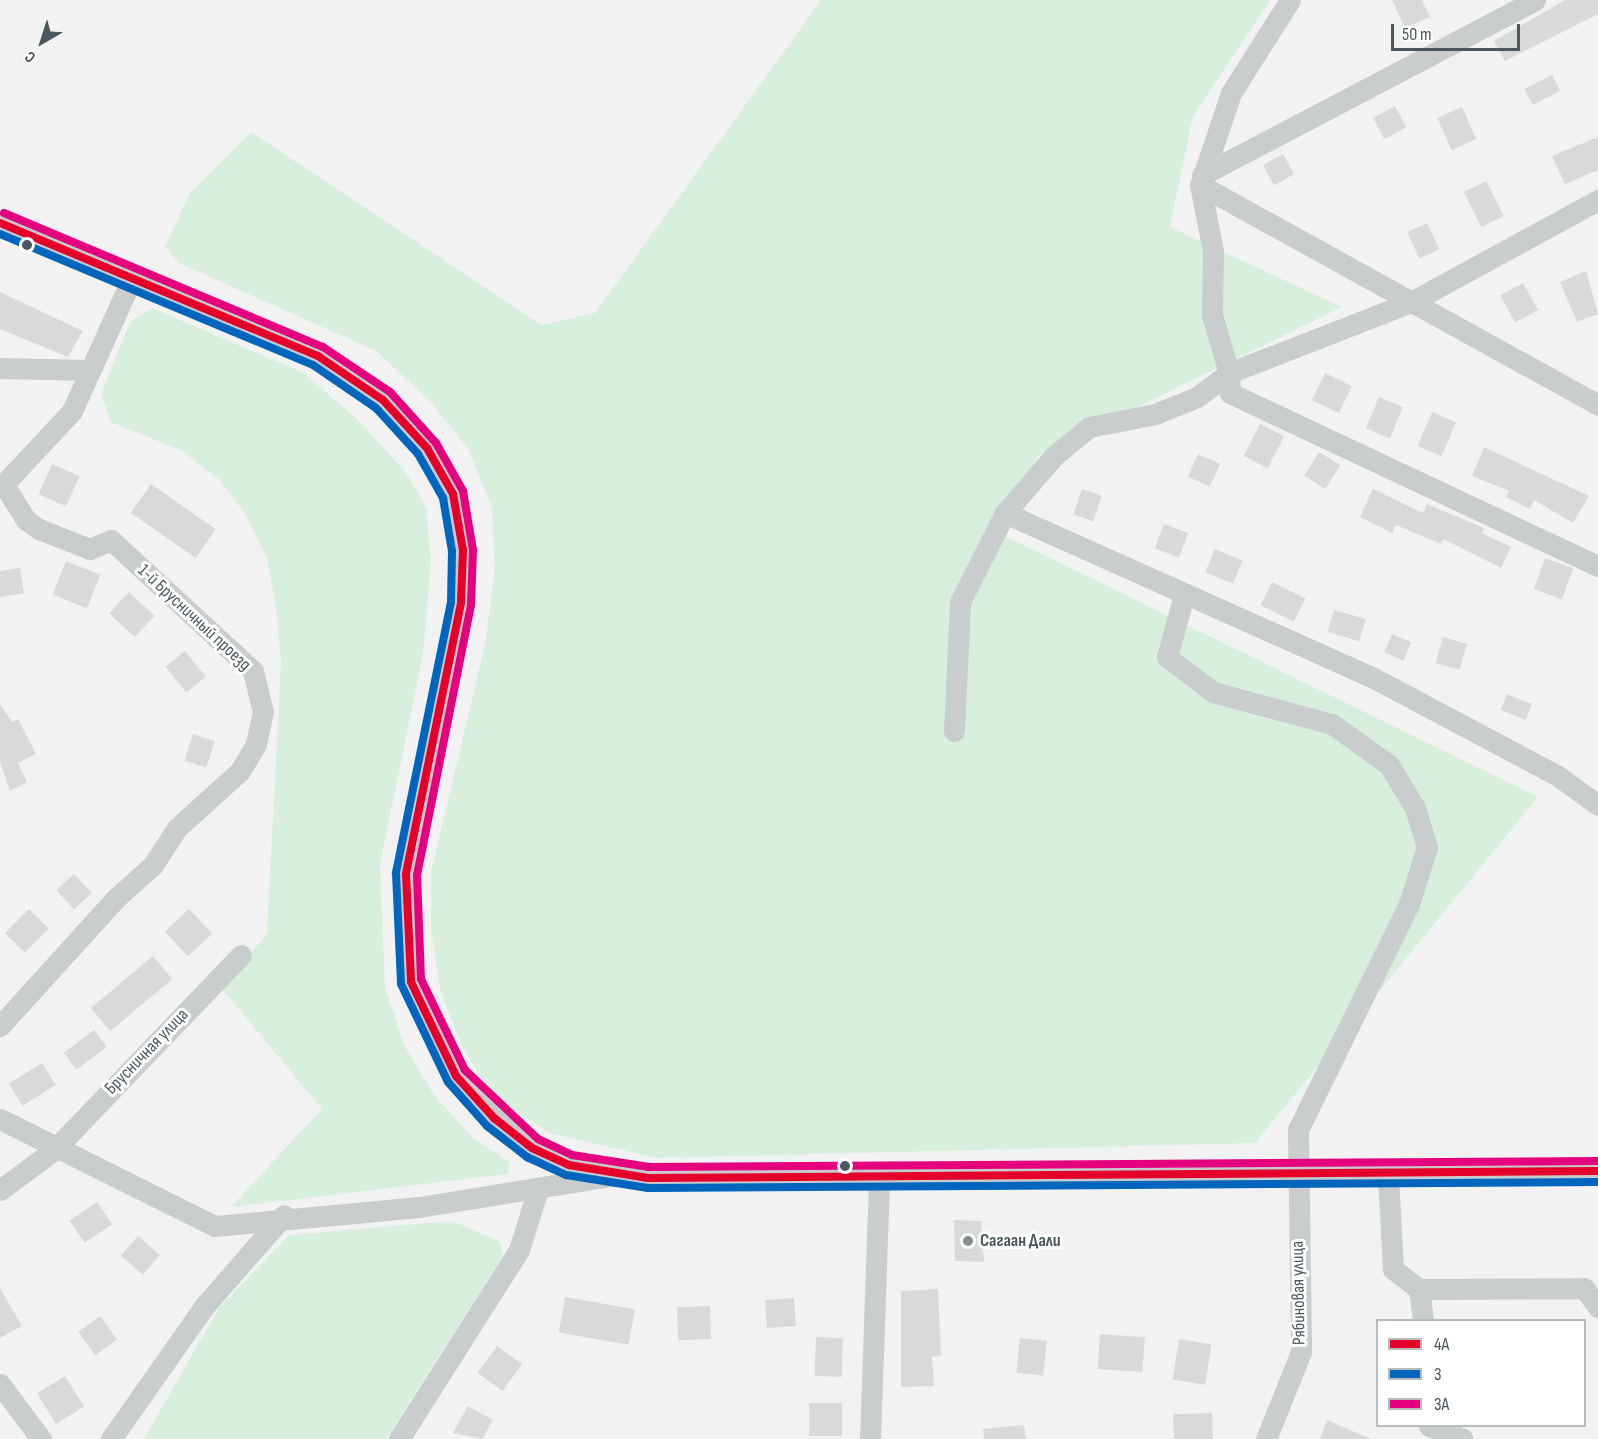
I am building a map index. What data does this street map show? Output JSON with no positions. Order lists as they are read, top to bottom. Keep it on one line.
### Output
{"streets":{"street":["1-й Брусничный проезд","Брусничная улица","Рябиновая улица"]},"places":["Сагаан Дали"],"lines":["transit line 3А","transit line 4А","transit line 3"],"legend":["4А","3","3А"],"scale_bar":"50 m","north":"bottom left"}
